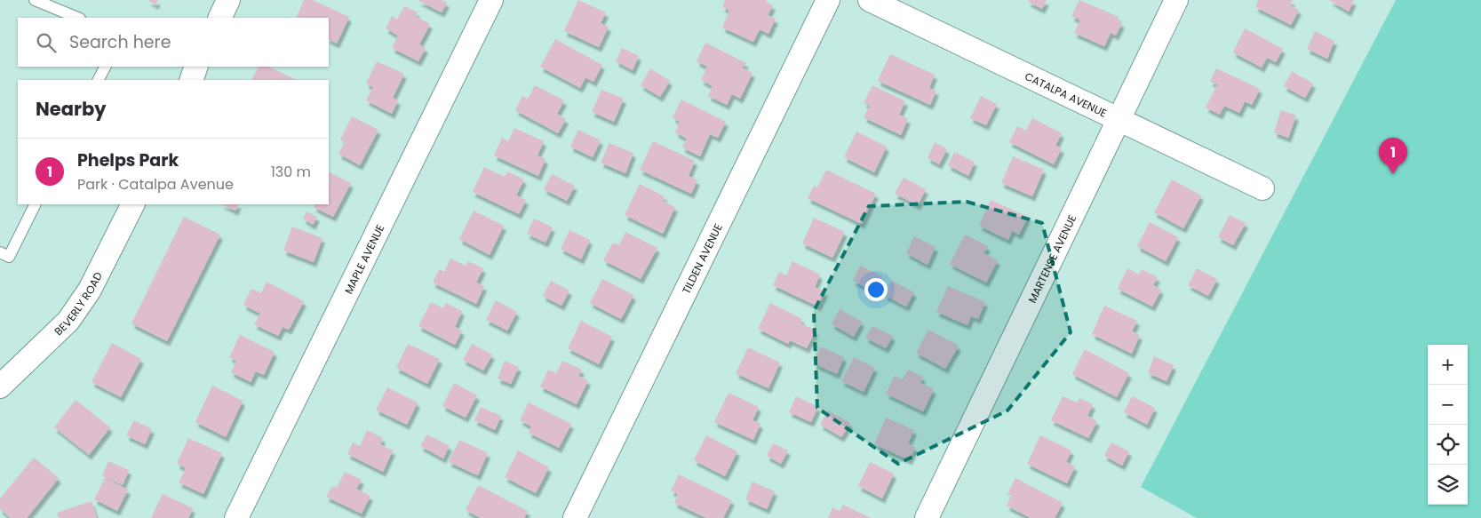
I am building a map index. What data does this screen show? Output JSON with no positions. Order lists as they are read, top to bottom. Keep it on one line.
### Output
{"streets":{"street":["CATALPA AVENUE","MAPLE AVENUE","TILDEN AVENUE","MARTENSE AVENUE","BEVERLY ROAD"]},"crossings":[["CATALPA AVENUE","MARTENSE AVENUE"]],"page":{"search":"Search here","heading":"Nearby","pins":"1","list":[{"mark":"1","name":"Phelps Park","note":"Park · Catalpa Avenue","value":"130 m"}],"map_buttons":["+","−"]}}
